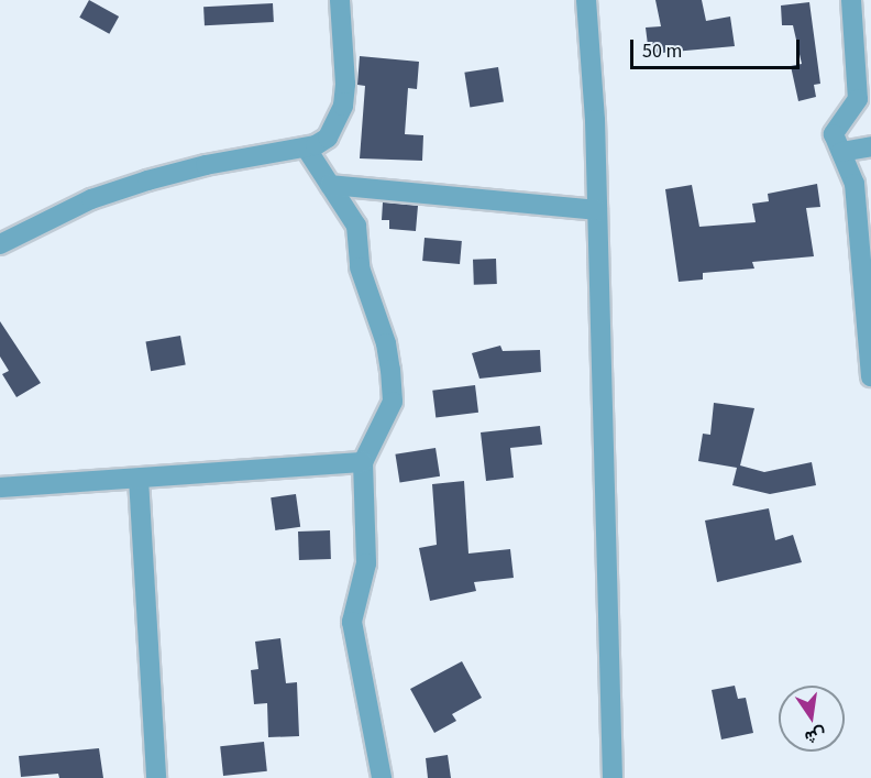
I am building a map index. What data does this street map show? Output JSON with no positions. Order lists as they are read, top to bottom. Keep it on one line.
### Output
{"scale_bar":"50 m","north":"bottom"}
